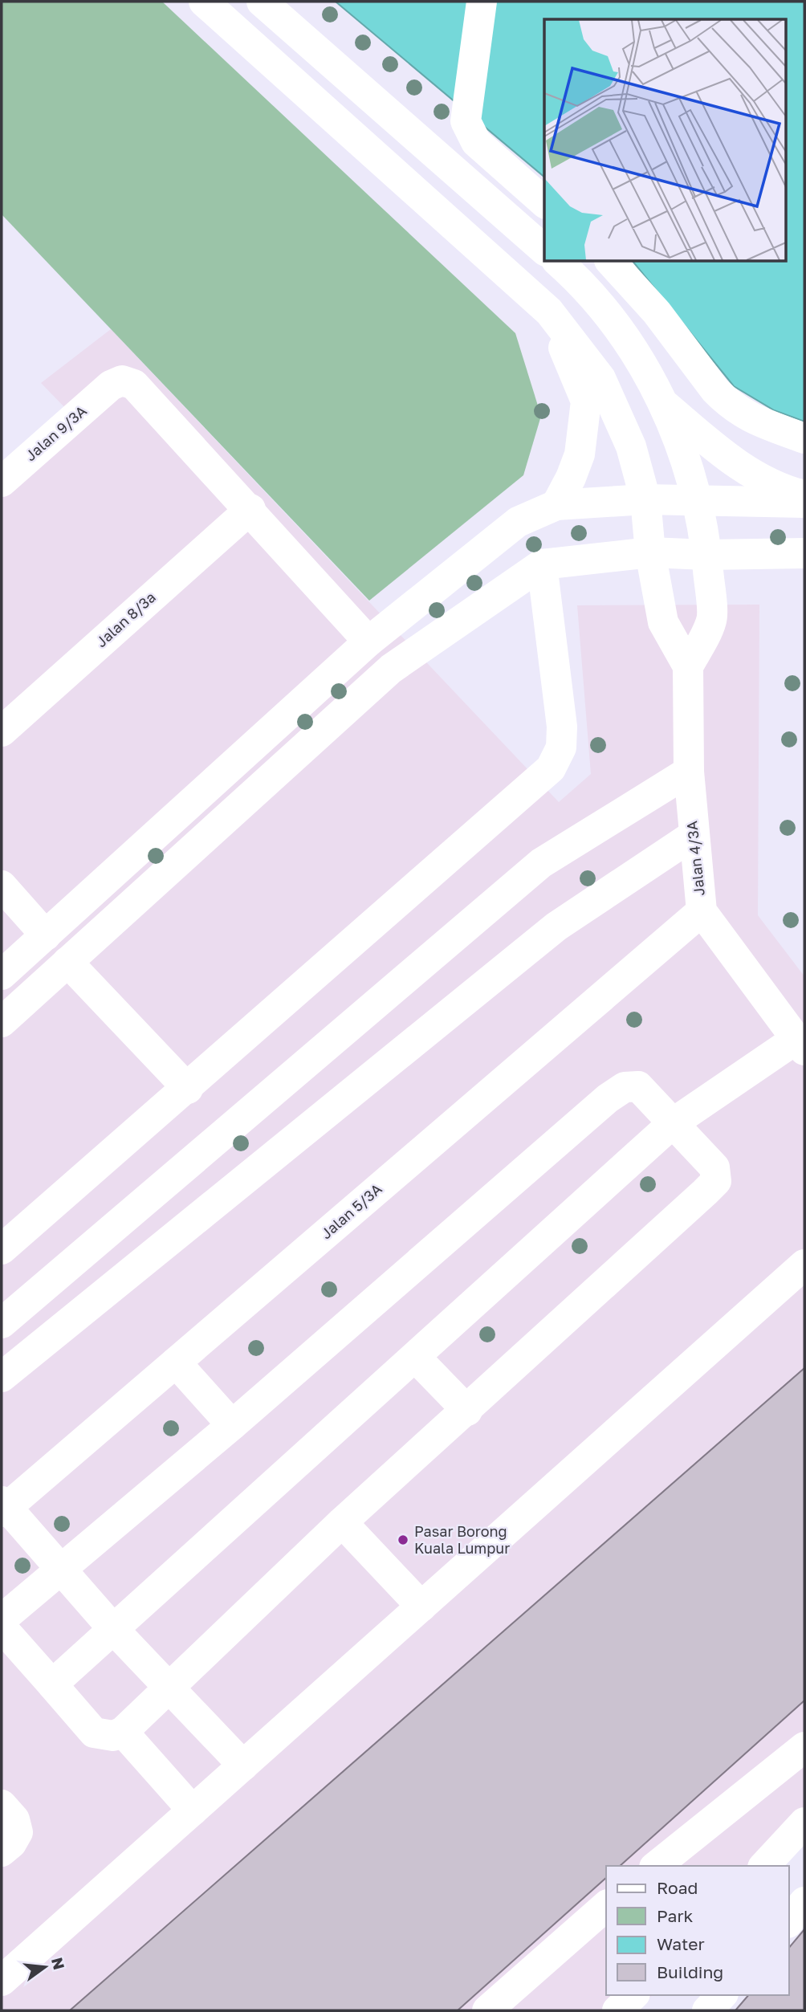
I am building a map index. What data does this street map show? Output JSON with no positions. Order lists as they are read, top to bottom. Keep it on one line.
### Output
{"streets":{"street":["Jalan 9/3A","Jalan 8/3a","Jalan 4/3A","Jalan 5/3A"]},"crossings":[["Jalan 9/3A","Jalan 8/3a"],["Jalan 4/3A","Jalan 5/3A"]],"places":["Pasar Borong Kuala Lumpur"],"legend":["Road","Park","Water","Building"],"north":"right"}
